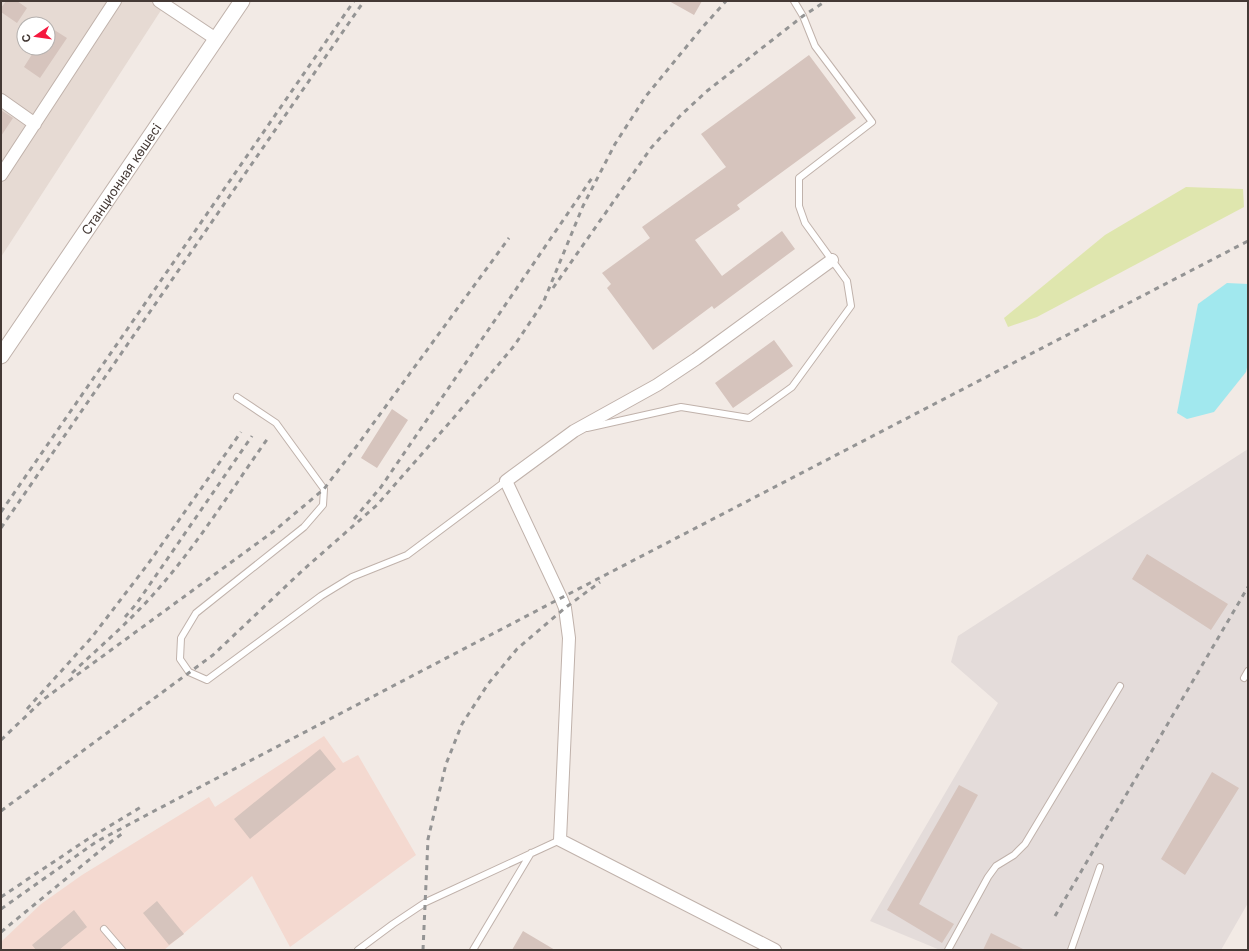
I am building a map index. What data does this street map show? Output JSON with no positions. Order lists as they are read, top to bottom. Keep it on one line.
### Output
{"streets":{"street":["Станционная көшесі"]},"north":"left"}
